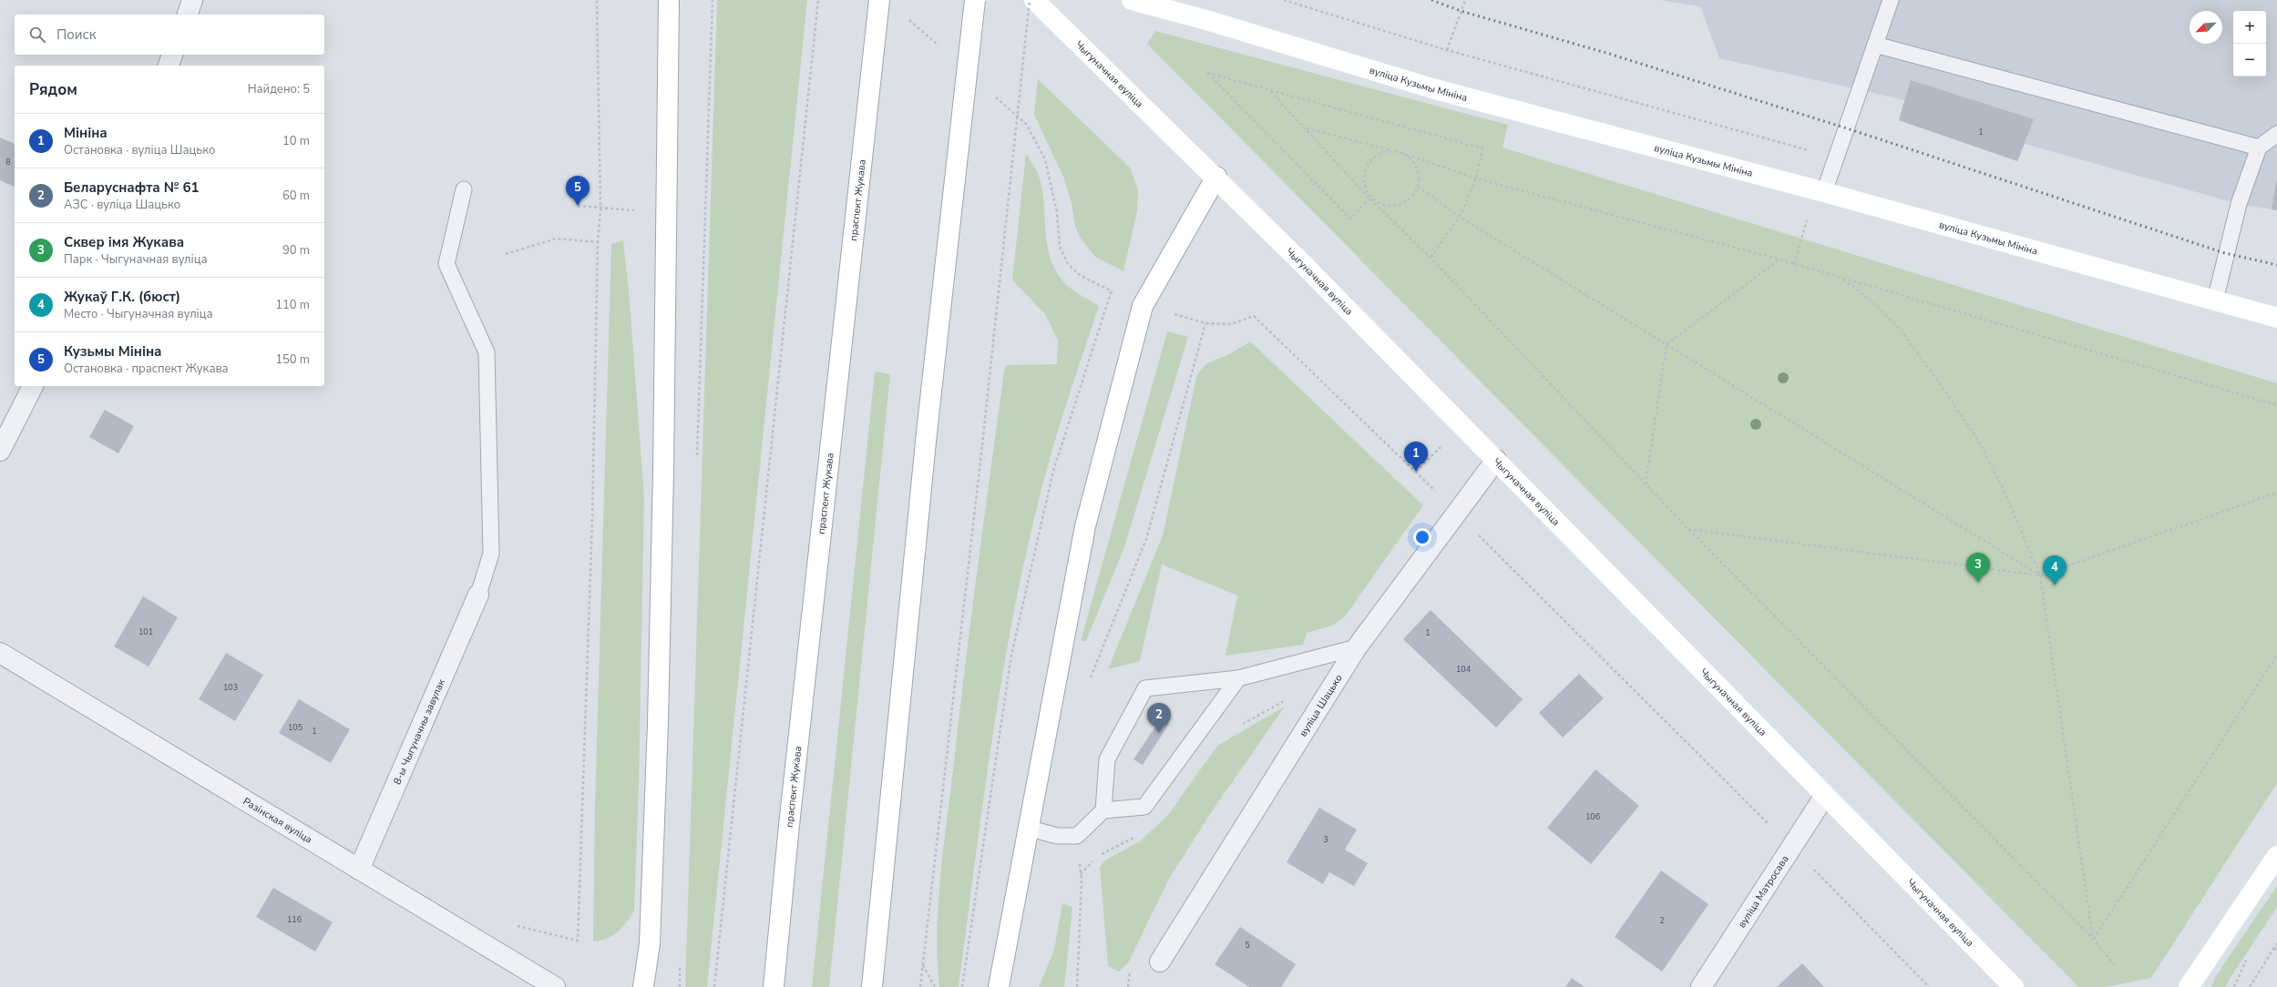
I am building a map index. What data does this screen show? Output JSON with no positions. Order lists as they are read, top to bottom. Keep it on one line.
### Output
{"streets":{"main road":["Чыгуначная вуліца","вуліца Кузьмы Мініна","праспект Жукава"],"street":["вуліца Шацько","8-ы Чыгуначны завулак","Разінская вуліца","вуліца Матросава"]},"crossings":[["Чыгуначная вуліца","вуліца Шацько"],["Чыгуначная вуліца","вуліца Матросава"],["8-ы Чыгуначны завулак","Разінская вуліца"]],"house_numbers":["1","8","101","1","104","103","105","1","106","3","116","2","5"],"north":"bottom left","page":{"map_buttons":["+","−"],"search":"Поиск","heading":["Рядом","Найдено: 5"],"list":[{"mark":"1","name":"Мініна","note":"Остановка · вуліца Шацько","value":"10 m"},{"mark":"2","name":"Беларуснафта № 61","note":"АЗС · вуліца Шацько","value":"60 m"},{"mark":"3","name":"Сквер імя Жукава","note":"Парк · Чыгуначная вуліца","value":"90 m"},{"mark":"4","name":"Жукаў Г.К. (бюст)","note":"Место · Чыгуначная вуліца","value":"110 m"},{"mark":"5","name":"Кузьмы Мініна","note":"Остановка · праспект Жукава","value":"150 m"}],"pins":["5","1","3","4","2"]}}
